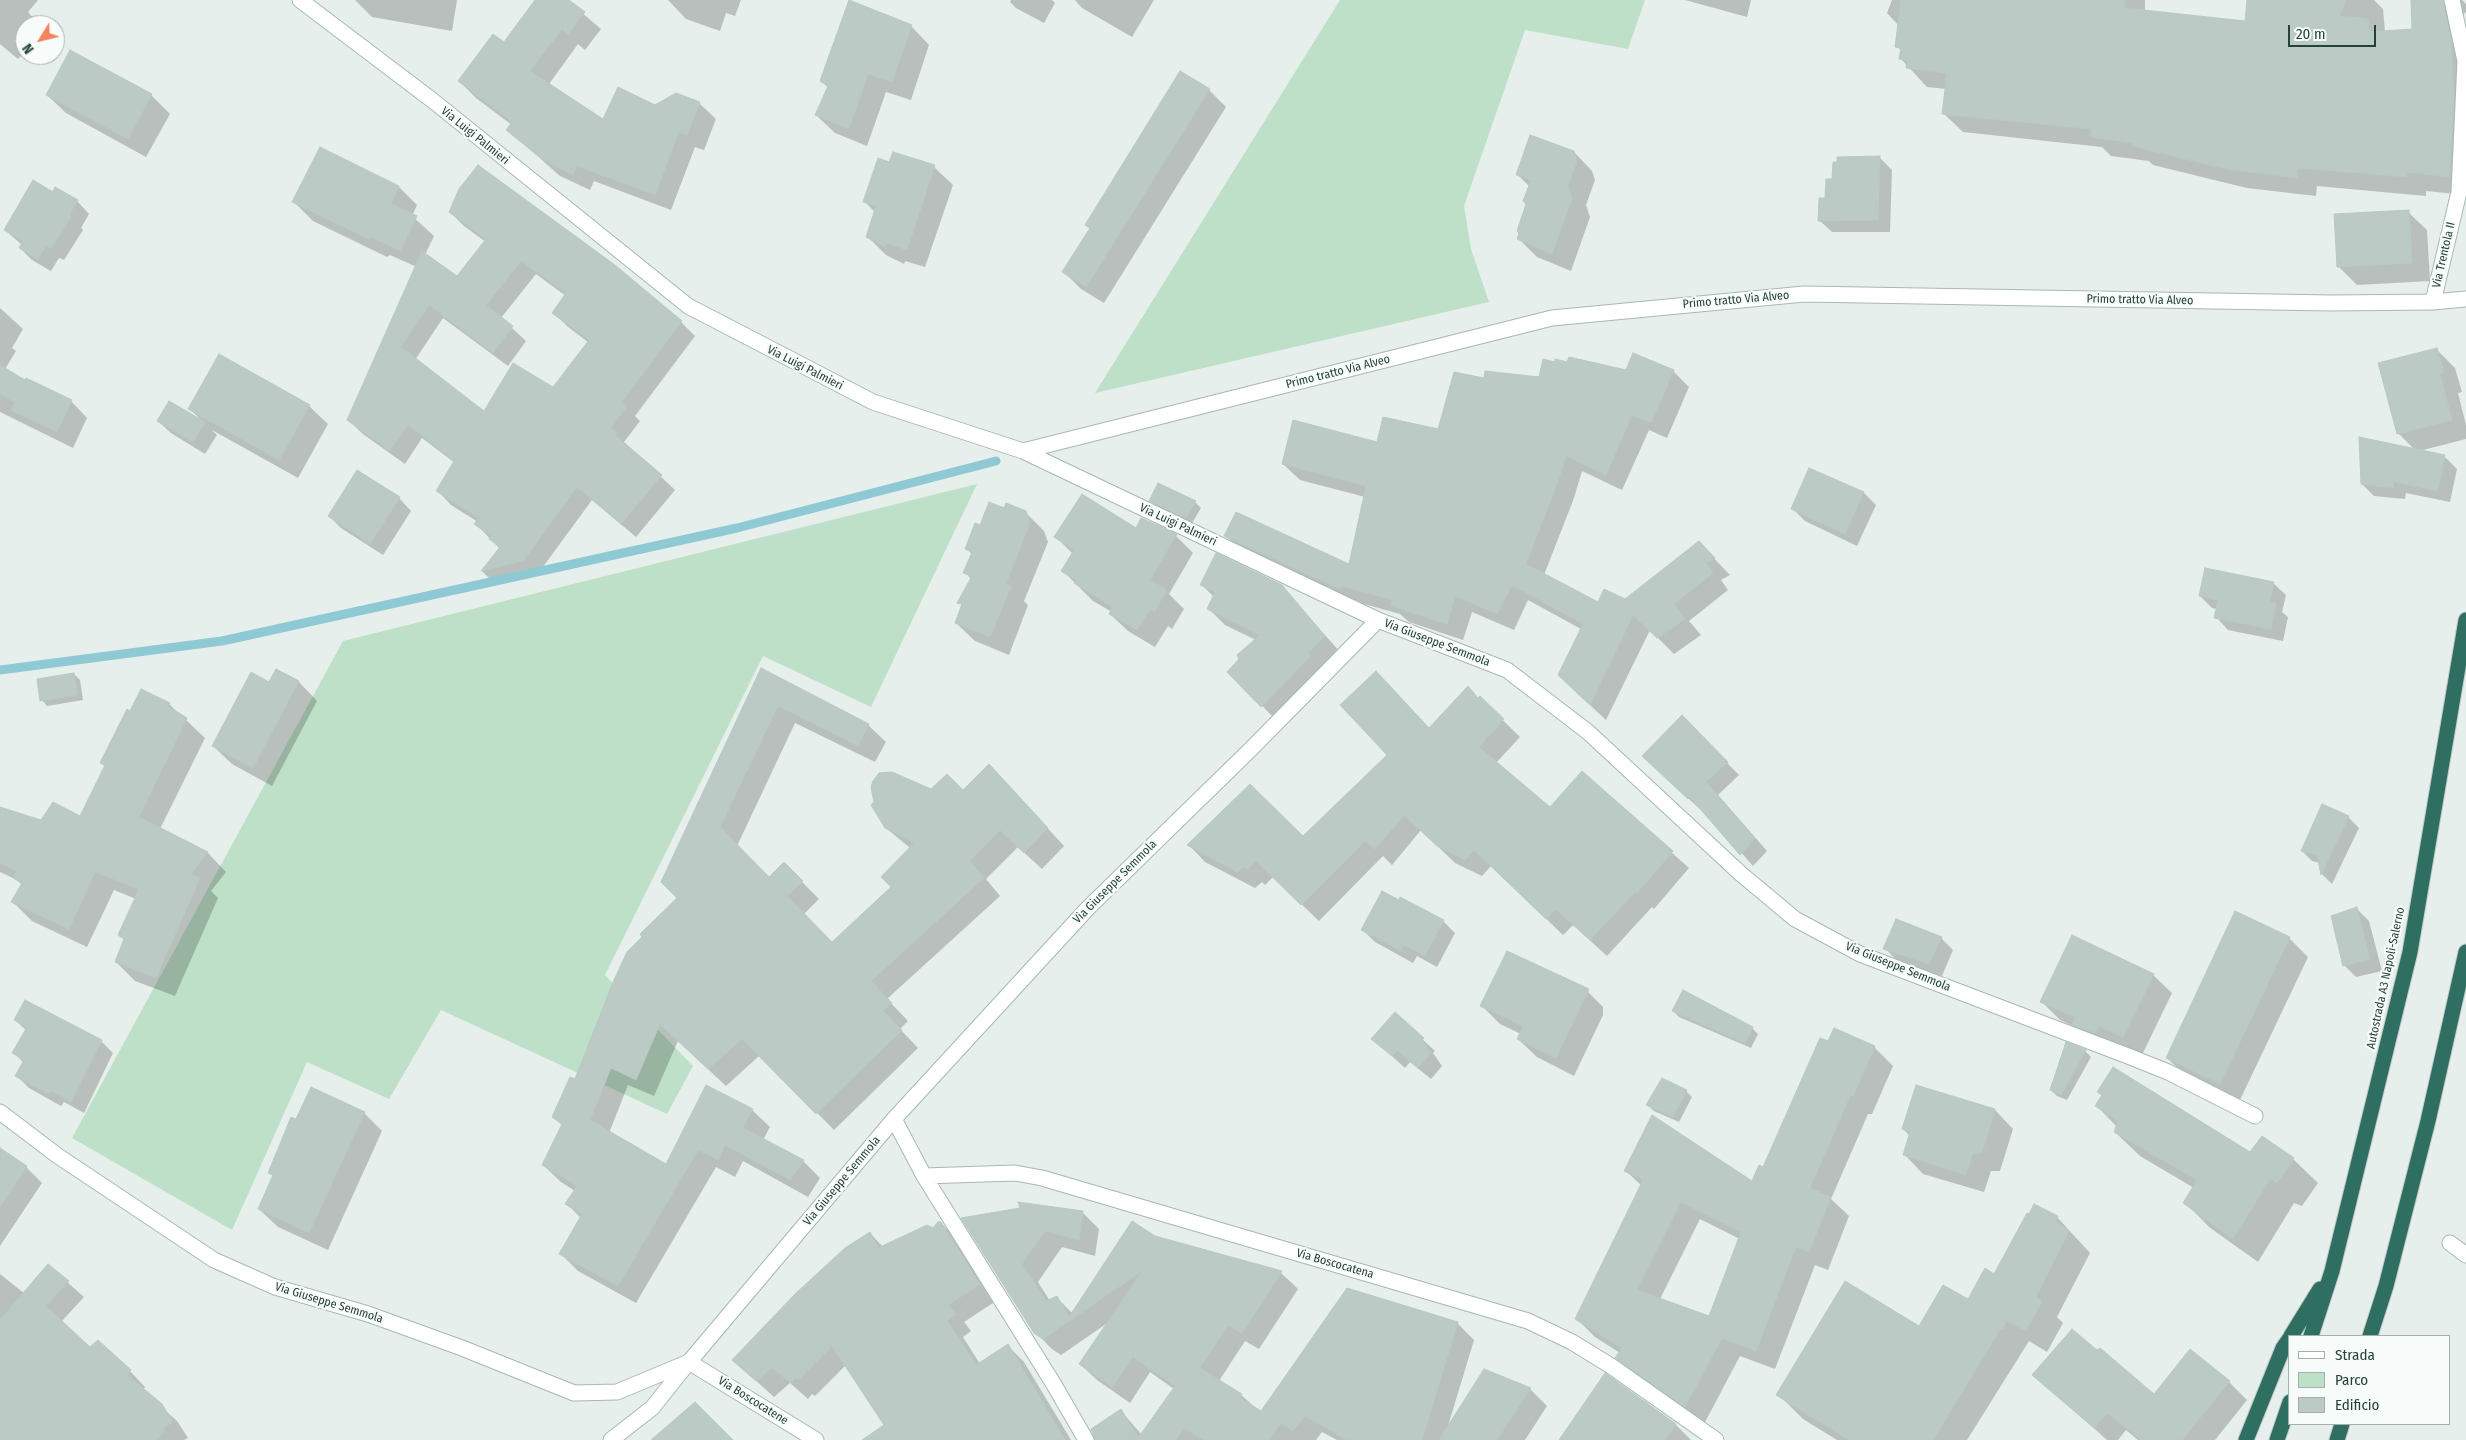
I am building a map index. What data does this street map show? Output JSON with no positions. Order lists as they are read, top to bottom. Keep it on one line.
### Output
{"streets":{"highway":["Autostrada A3 Napoli-Salerno"],"street":["Via Luigi Palmieri","Via Trentola II","Primo tratto Via Alveo","Via Giuseppe Semmola","Via Boscocatena","Via Boscocatene"]},"crossings":[["Via Luigi Palmieri","Primo tratto Via Alveo"],["Via Luigi Palmieri","Via Giuseppe Semmola"],["Via Trentola II","Primo tratto Via Alveo"],["Via Giuseppe Semmola","Via Boscocatene"]],"legend":["Strada","Parco","Edificio"],"scale_bar":"20 m","north":"bottom left"}
